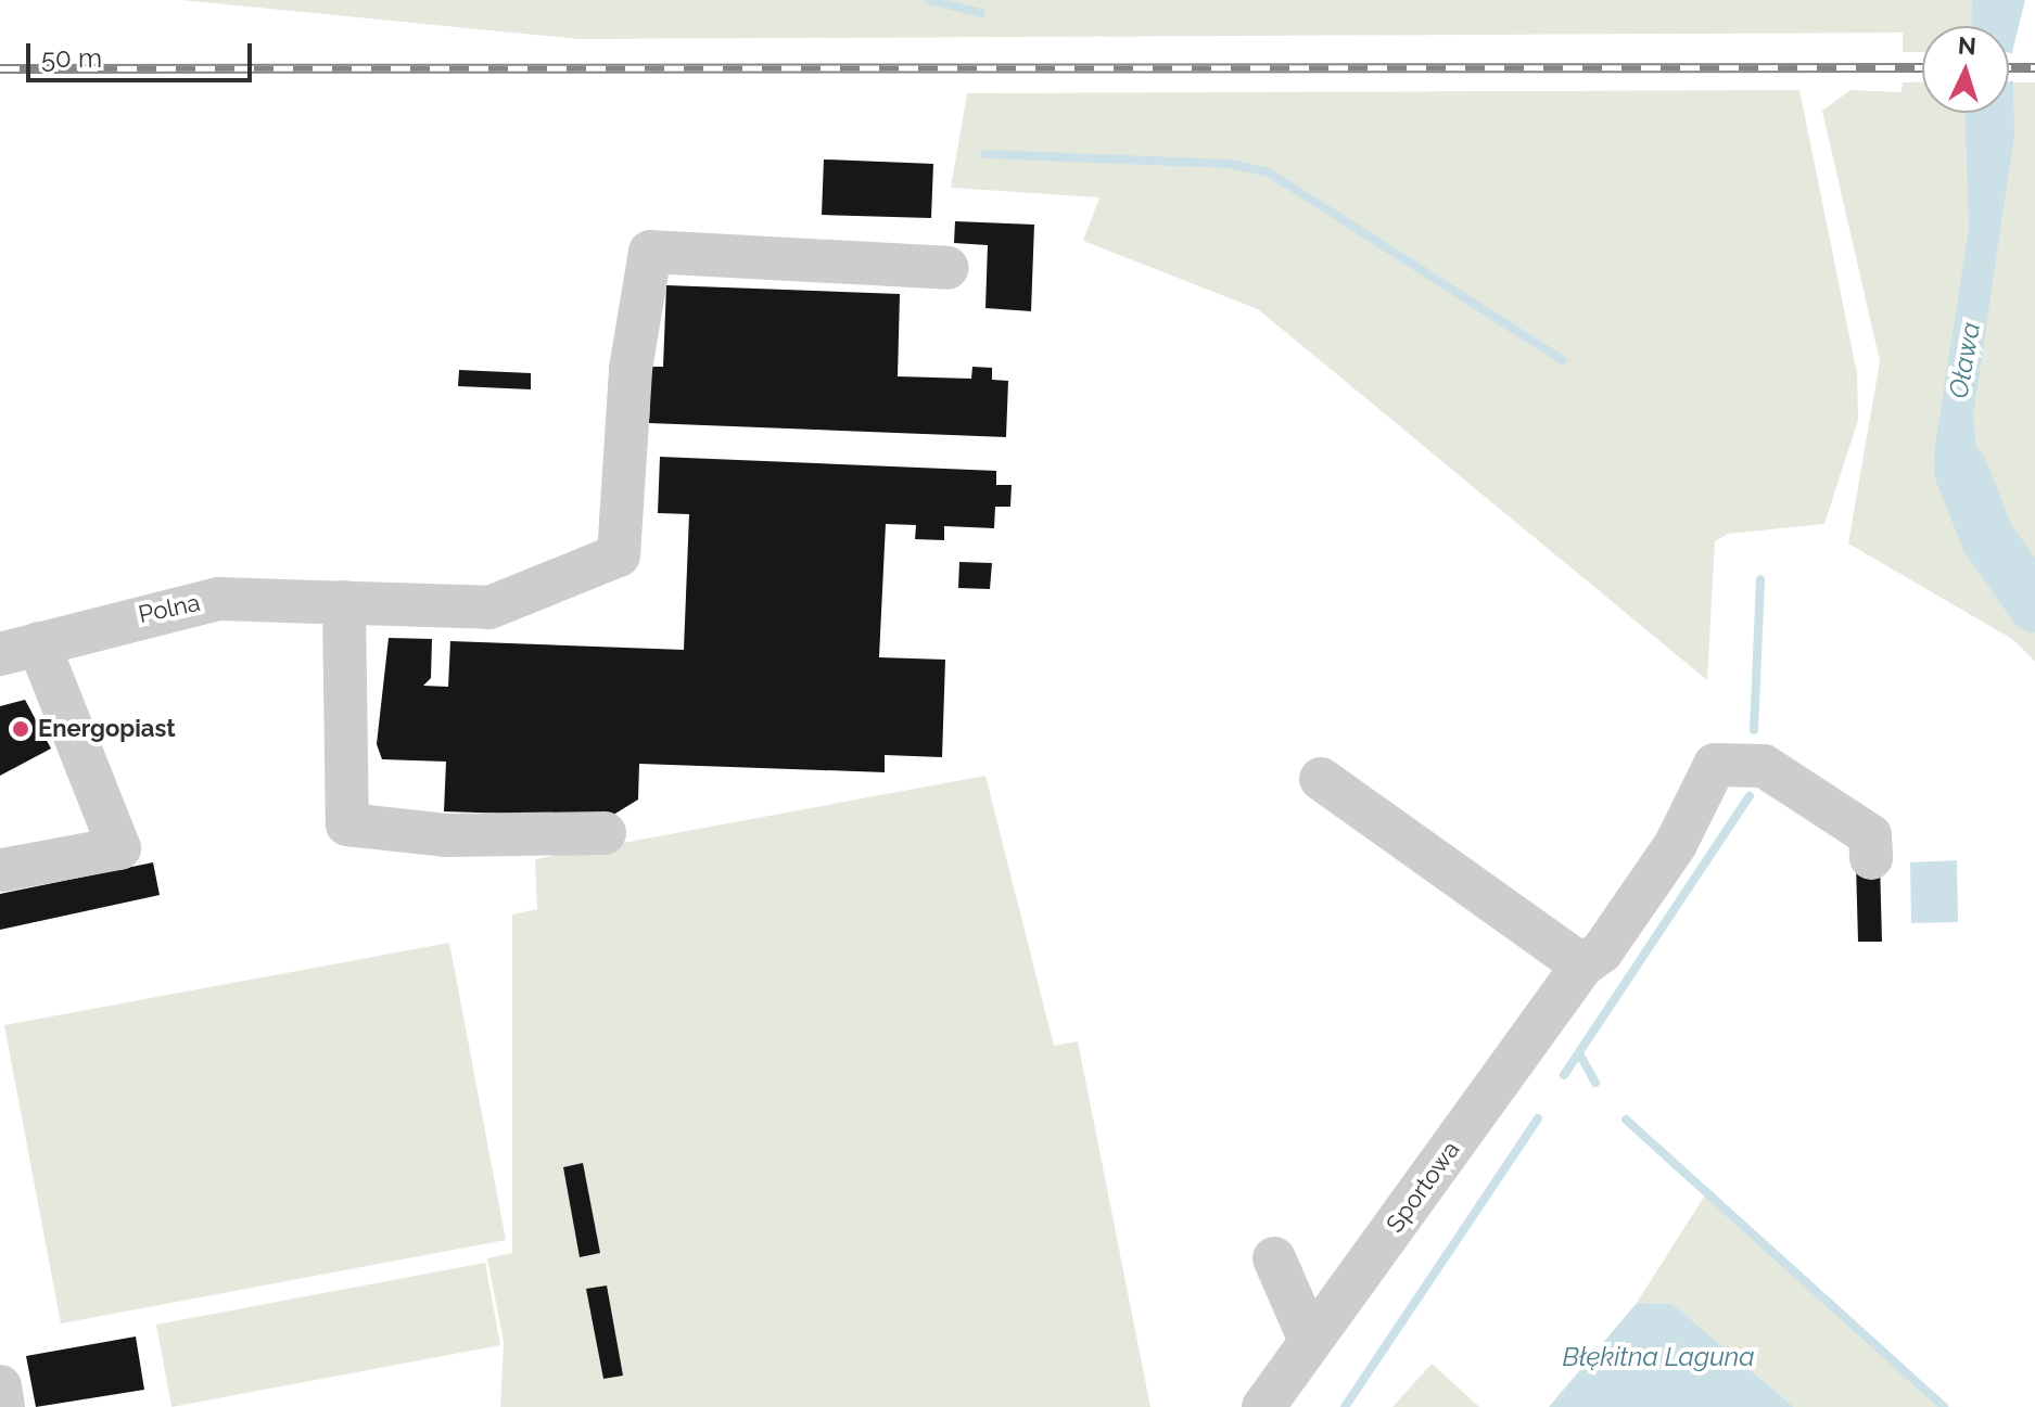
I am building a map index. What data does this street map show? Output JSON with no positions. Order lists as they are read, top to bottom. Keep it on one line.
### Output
{"streets":{"street":["Polna","Sportowa"]},"water":["Oława","Błękitna Laguna"],"places":["Energopiast"],"scale_bar":"50 m","north":"top"}
